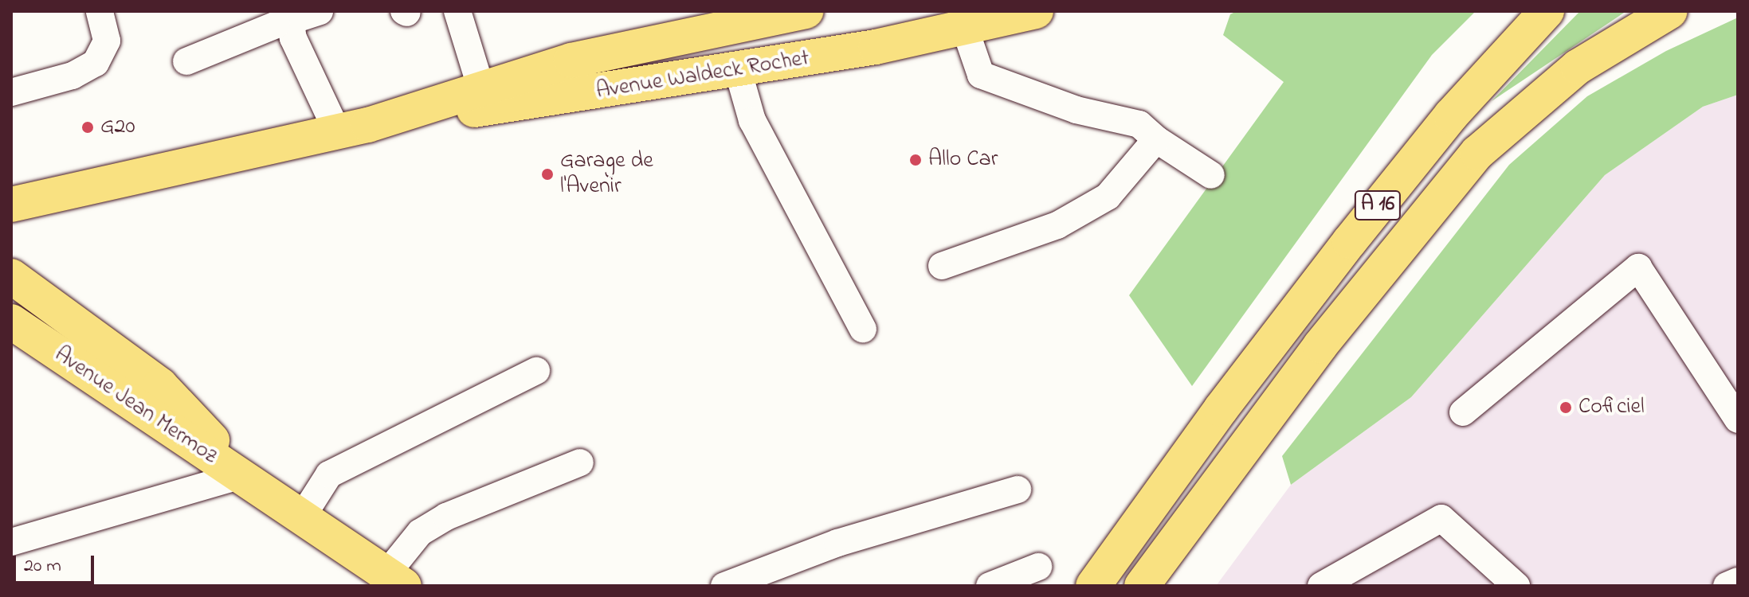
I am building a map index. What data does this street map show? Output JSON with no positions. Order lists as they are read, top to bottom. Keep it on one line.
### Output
{"streets":{"main road":["Avenue Waldeck Rochet","A 16","Avenue Jean Mermoz"]},"places":["G20","Allo Car","Garage de l'Avenir","Coficiel"],"scale_bar":"20 m"}
